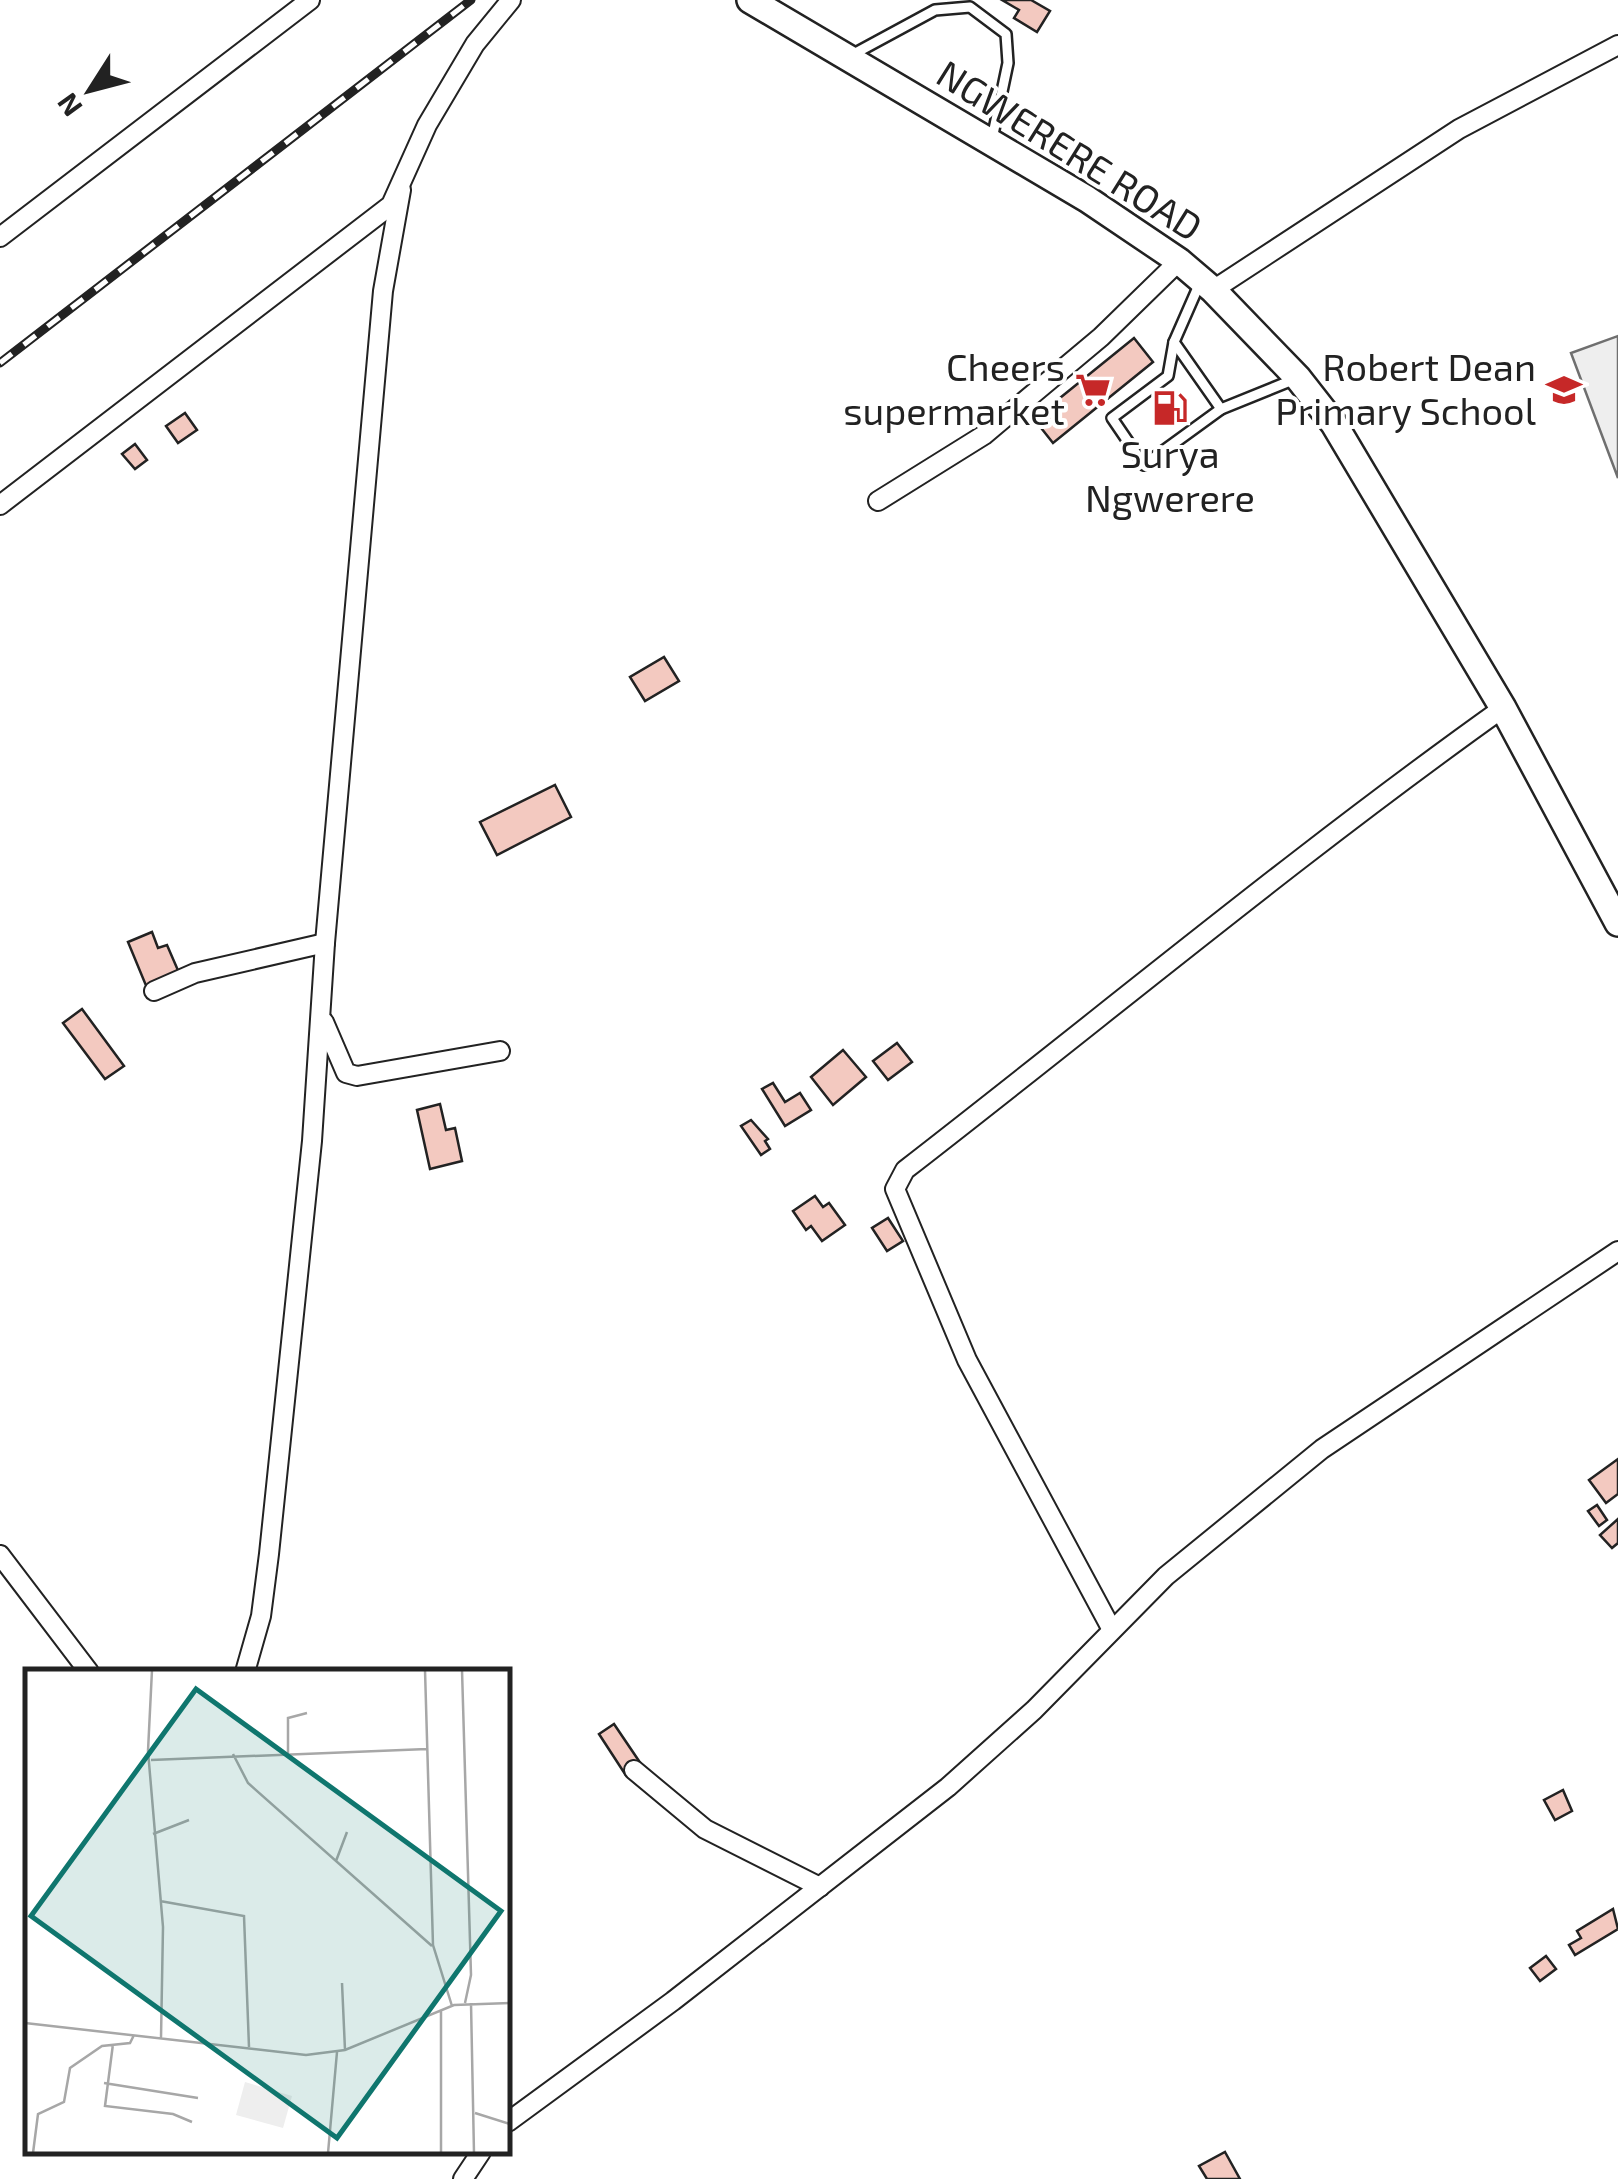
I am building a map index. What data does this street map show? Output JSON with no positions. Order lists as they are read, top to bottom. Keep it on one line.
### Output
{"streets":{"main road":["NGWERERE ROAD"]},"places":{"supermarket":["Cheers supermarket"],"school or university":["Robert Dean Primary School"],"fuel station":["Surya Ngwerere"]},"north":"bottom left"}
